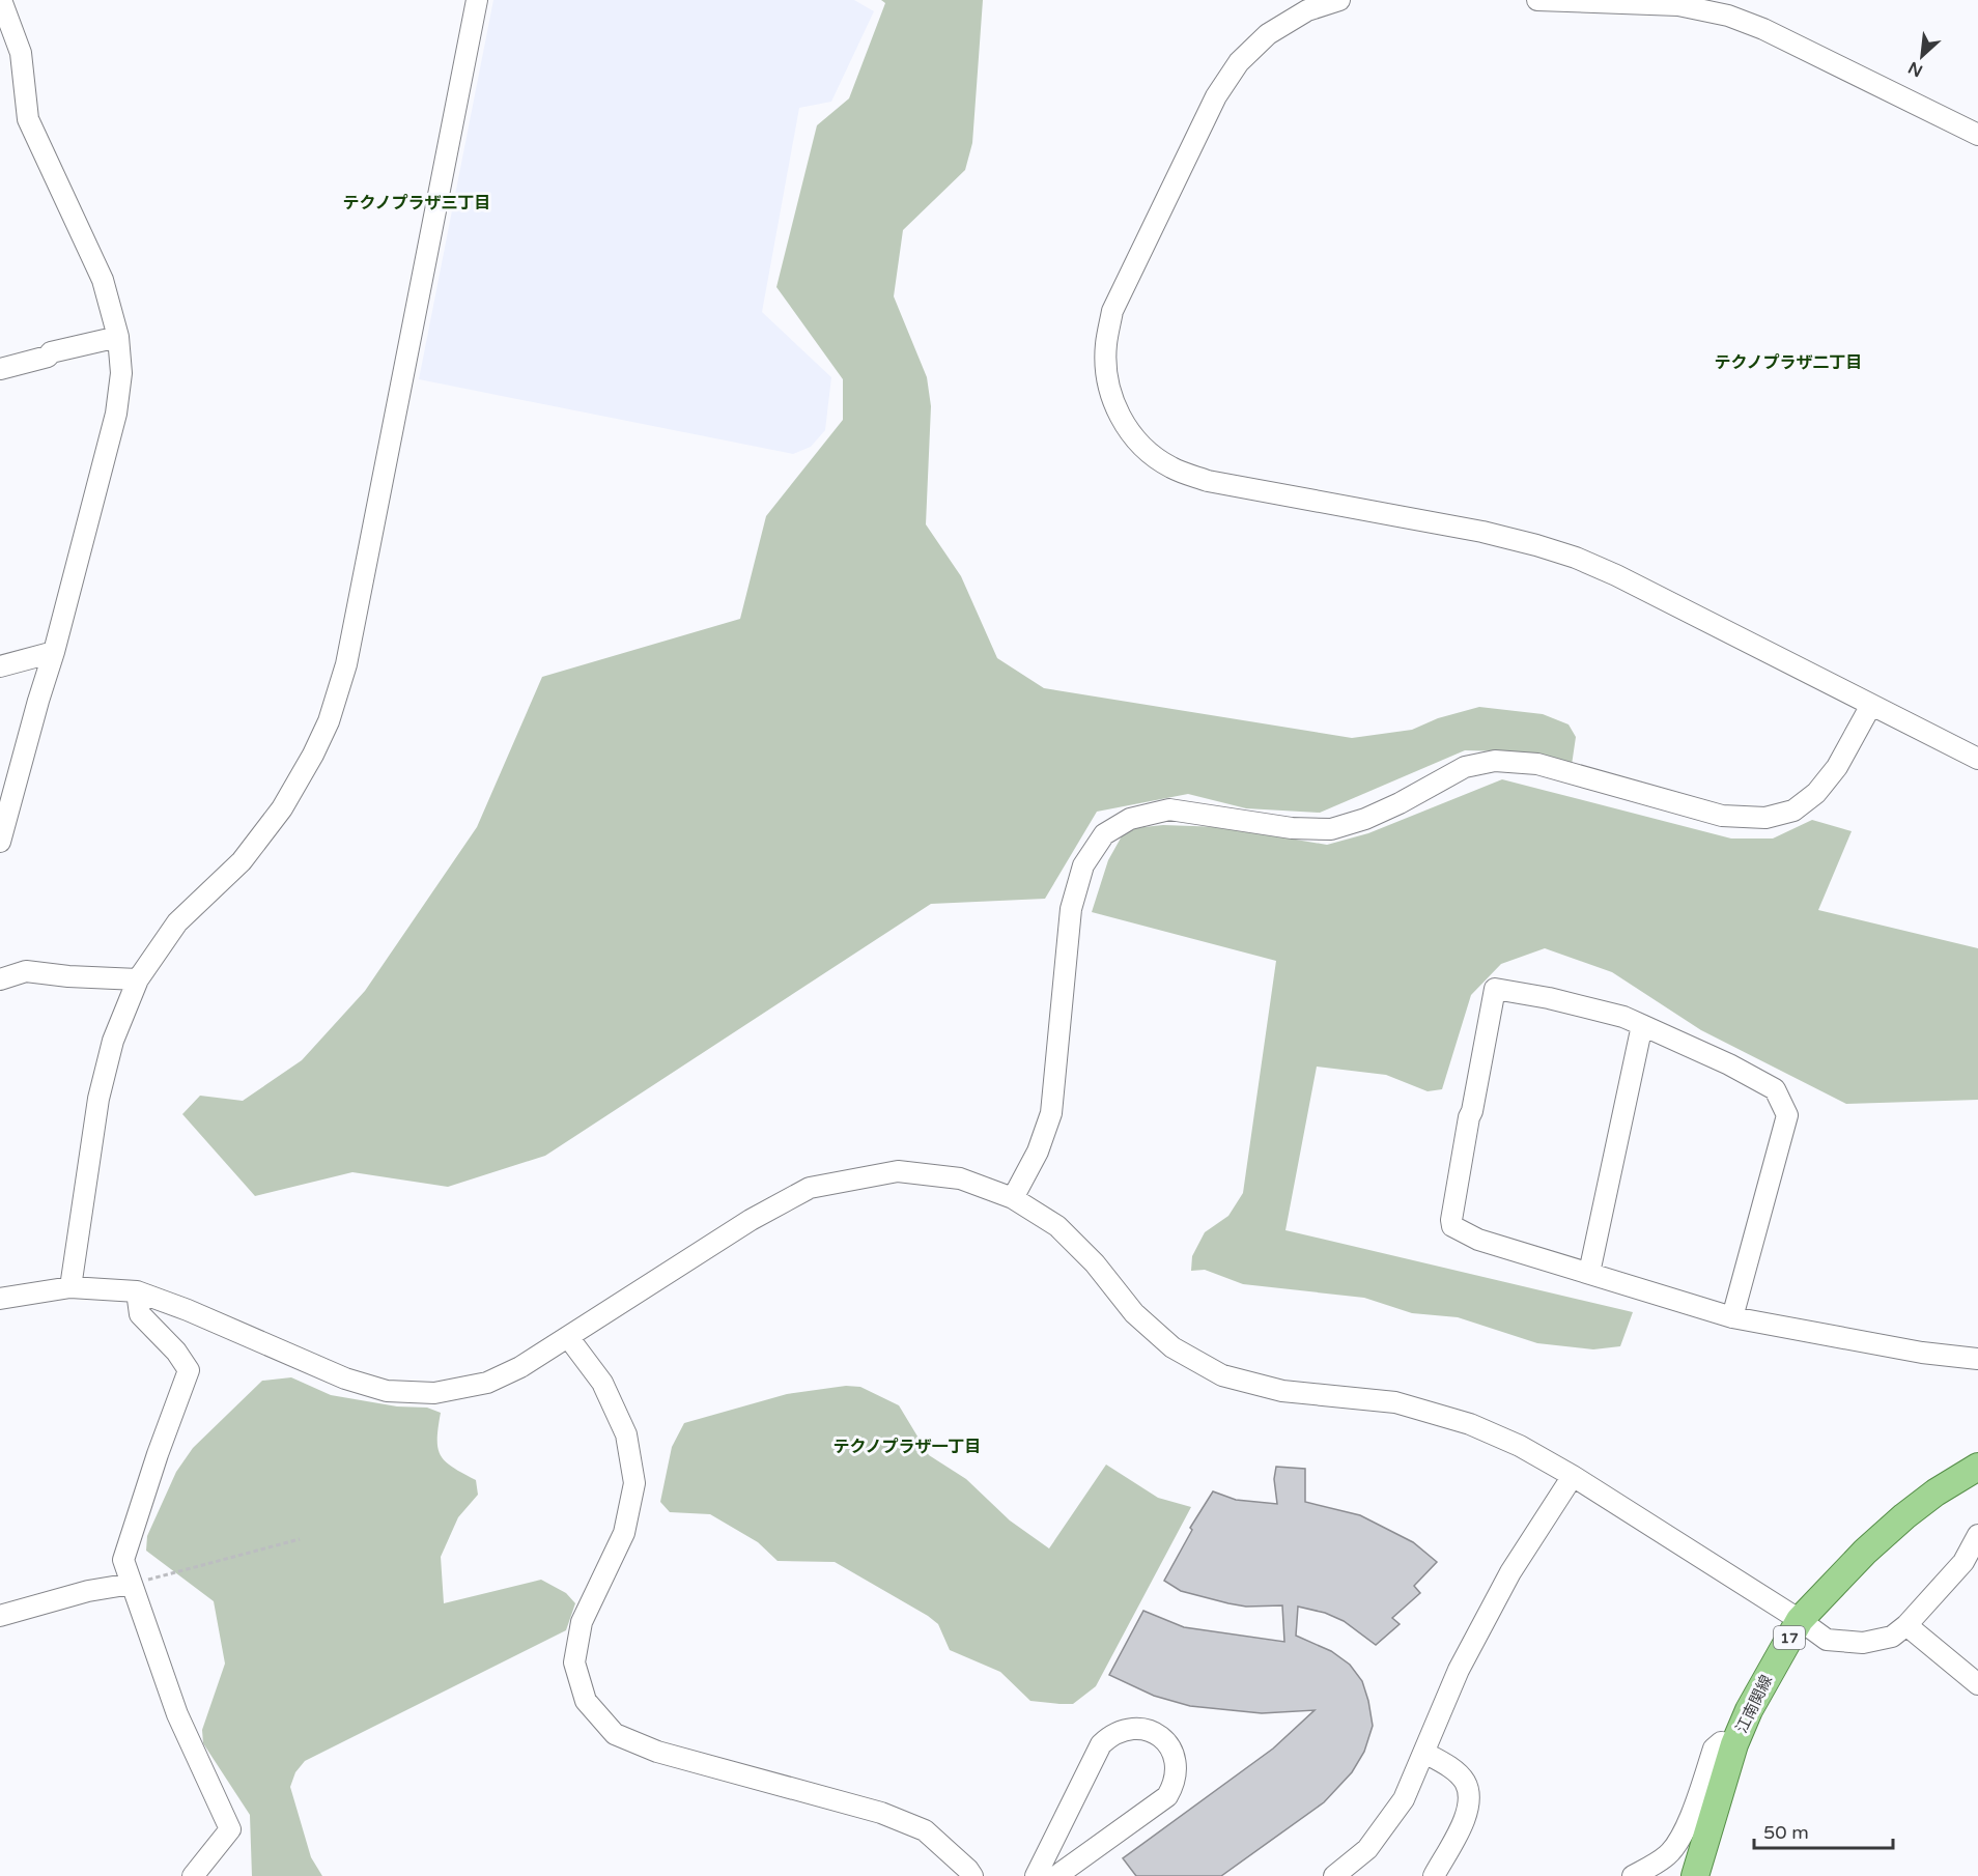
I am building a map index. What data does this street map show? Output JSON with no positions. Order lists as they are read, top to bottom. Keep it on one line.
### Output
{"streets":{"main road":["17","江南関線"]},"districts":["テクノプラザ三丁目","テクノプラザ二丁目","テクノプラザ一丁目"],"scale_bar":"50 m","north":"bottom left"}
